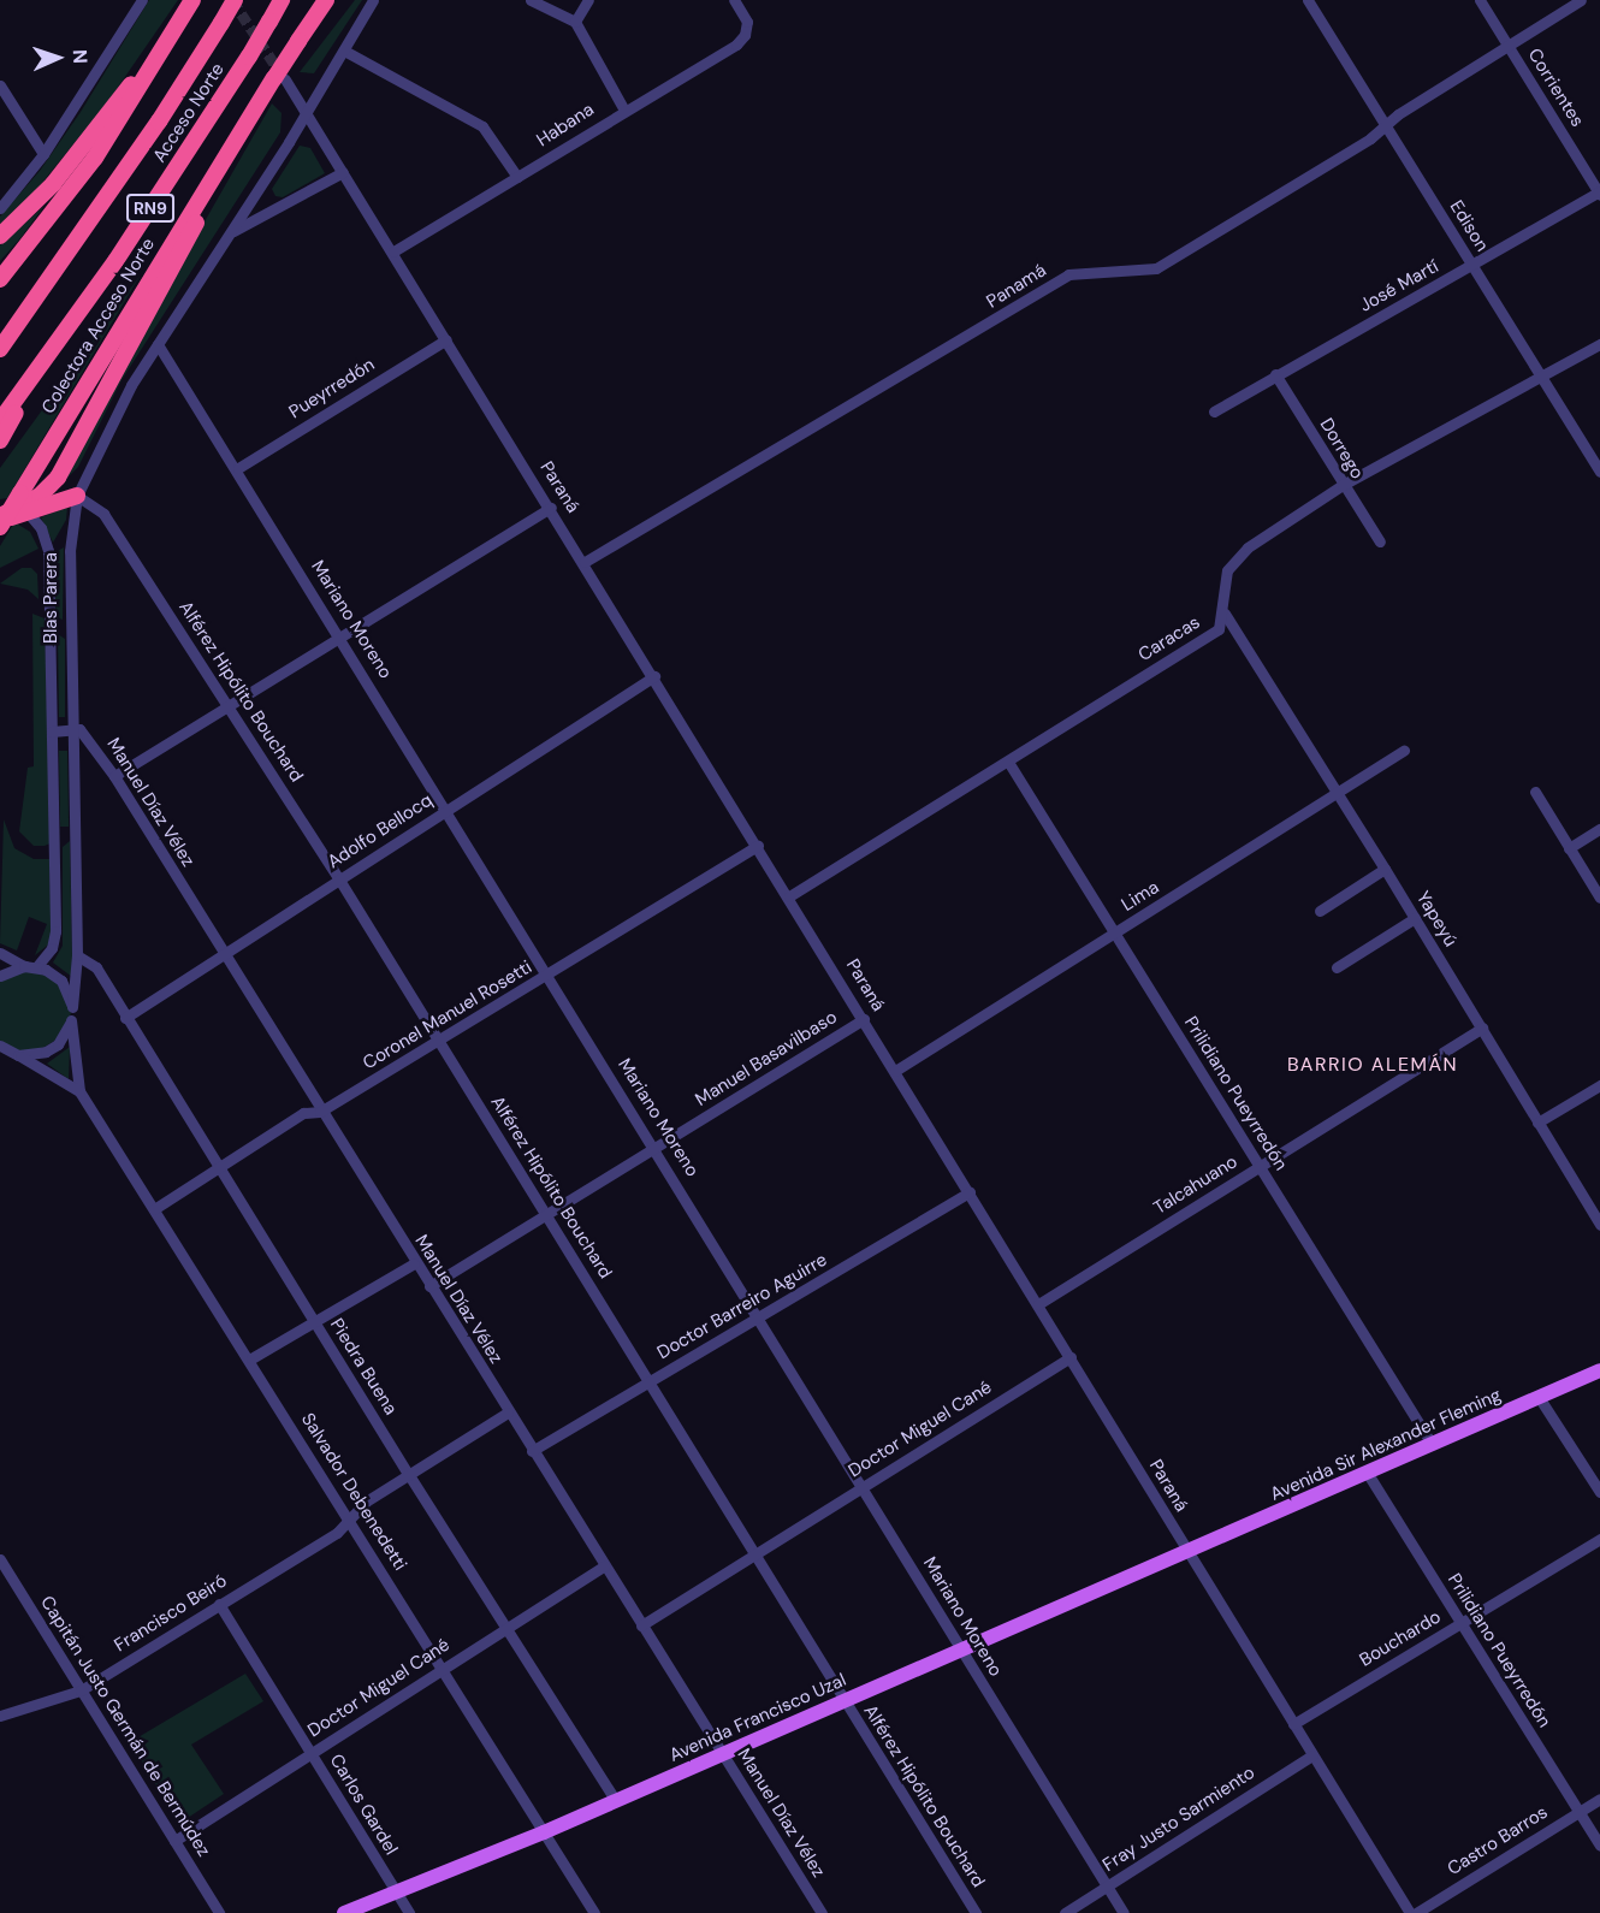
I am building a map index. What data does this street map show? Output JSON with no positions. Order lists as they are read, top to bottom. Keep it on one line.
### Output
{"streets":{"highway":["Acceso Norte","RN9","Colectora Acceso Norte"],"main road":["Avenida Sir Alexander Fleming","Avenida Francisco Uzal"],"street":["Corrientes","Habana","Edison","Panamá","José Martí","Pueyrredón","Dorrego","Paraná","Blas Parera","Mariano Moreno","Caracas","Alférez Hipólito Bouchard","Manuel Díaz Vélez","Adolfo Bellocq","Lima","Yapeyú","Coronel Manuel Rosetti","Manuel Basavilbaso","Prilidiano Pueyrredón","Talcahuano","Doctor Barreiro Aguirre","Piedra Buena","Doctor Miguel Cané","Salvador Debenedetti","Francisco Beiró","Bouchardo","Capitán Justo Germán de Bermúdez","Carlos Gardel","Fray Justo Sarmiento","Castro Barros"]},"crossings":[["Corrientes","Panamá"],["Corrientes","José Martí"],["Habana","Paraná"],["Edison","Panamá"],["Edison","José Martí"],["Edison","Caracas"],["Panamá","Paraná"],["José Martí","Dorrego"],["Pueyrredón","Paraná"],["Pueyrredón","Mariano Moreno"],["Dorrego","Caracas"],["Paraná","Blas Parera"],["Paraná","Caracas"],["Paraná","Adolfo Bellocq"],["Paraná","Lima"],["Paraná","Coronel Manuel Rosetti"],["Paraná","Manuel Basavilbaso"],["Paraná","Talcahuano"],["Paraná","Doctor Barreiro Aguirre"],["Paraná","Doctor Miguel Cané"],["Paraná","Avenida Sir Alexander Fleming"],["Paraná","Bouchardo"],["Paraná","Avenida Francisco Uzal"],["Paraná","Fray Justo Sarmiento"],["Paraná","Castro Barros"],["Blas Parera","Mariano Moreno"],["Blas Parera","Alférez Hipólito Bouchard"],["Blas Parera","Manuel Díaz Vélez"],["Blas Parera","Piedra Buena"],["Blas Parera","Salvador Debenedetti"],["Mariano Moreno","Adolfo Bellocq"],["Mariano Moreno","Coronel Manuel Rosetti"],["Mariano Moreno","Manuel Basavilbaso"],["Mariano Moreno","Doctor Barreiro Aguirre"],["Mariano Moreno","Doctor Miguel Cané"],["Mariano Moreno","Avenida Francisco Uzal"],["Mariano Moreno","Fray Justo Sarmiento"],["Caracas","Yapeyú"],["Caracas","Prilidiano Pueyrredón"],["Alférez Hipólito Bouchard","Adolfo Bellocq"],["Alférez Hipólito Bouchard","Coronel Manuel Rosetti"],["Alférez Hipólito Bouchard","Manuel Basavilbaso"],["Alférez Hipólito Bouchard","Doctor Barreiro Aguirre"],["Alférez Hipólito Bouchard","Doctor Miguel Cané"],["Alférez Hipólito Bouchard","Avenida Francisco Uzal"],["Manuel Díaz Vélez","Adolfo Bellocq"],["Manuel Díaz Vélez","Coronel Manuel Rosetti"],["Manuel Díaz Vélez","Manuel Basavilbaso"],["Manuel Díaz Vélez","Doctor Barreiro Aguirre"],["Manuel Díaz Vélez","Doctor Miguel Cané"],["Manuel Díaz Vélez","Avenida Francisco Uzal"],["Adolfo Bellocq","Piedra Buena"],["Lima","Yapeyú"],["Lima","Prilidiano Pueyrredón"],["Yapeyú","Talcahuano"],["Coronel Manuel Rosetti","Piedra Buena"],["Coronel Manuel Rosetti","Salvador Debenedetti"],["Prilidiano Pueyrredón","Talcahuano"],["Prilidiano Pueyrredón","Avenida Sir Alexander Fleming"],["Prilidiano Pueyrredón","Bouchardo"],["Prilidiano Pueyrredón","Castro Barros"],["Piedra Buena","Doctor Miguel Cané"],["Piedra Buena","Avenida Francisco Uzal"],["Doctor Miguel Cané","Salvador Debenedetti"],["Doctor Miguel Cané","Capitán Justo Germán de Bermúdez"],["Doctor Miguel Cané","Carlos Gardel"],["Avenida Sir Alexander Fleming","Avenida Francisco Uzal"],["Salvador Debenedetti","Francisco Beiró"],["Salvador Debenedetti","Avenida Francisco Uzal"],["Francisco Beiró","Capitán Justo Germán de Bermúdez"],["Francisco Beiró","Carlos Gardel"],["Avenida Francisco Uzal","Carlos Gardel"]],"districts":["BARRIO ALEMÁN"],"north":"right"}
